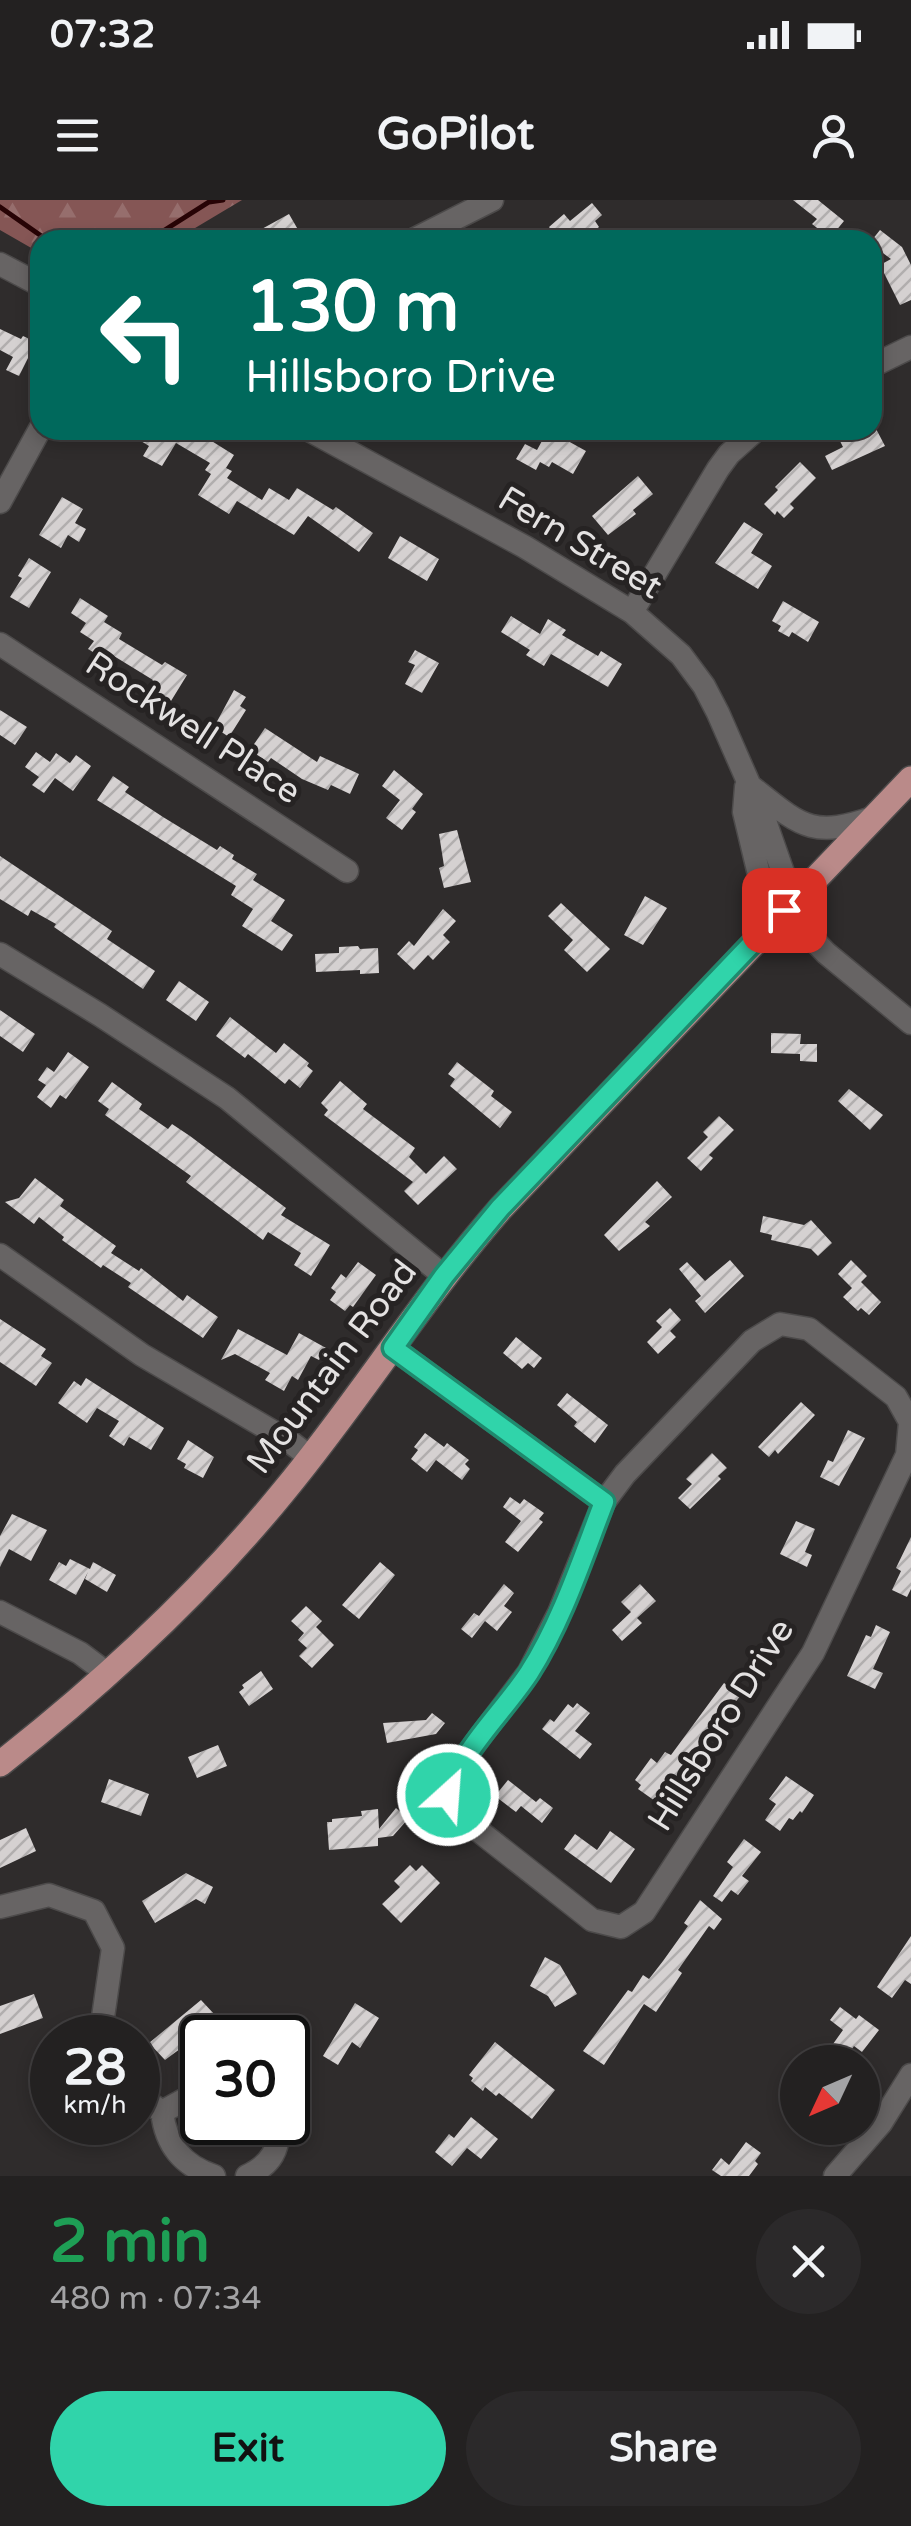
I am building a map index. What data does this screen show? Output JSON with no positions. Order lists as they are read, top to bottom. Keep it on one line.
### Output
{"streets":{"main road":["Mountain Road"],"street":["Fern Street","Rockwell Place","Hillsboro Drive"]},"crossings":[["Fern Street","Mountain Road"]],"north":"bottom left","page":{"status":"07:32","header":"GoPilot","turn":["130 m","Hillsboro Drive"],"speed":"28 km/h","limit":"30","heading":["2 min","480 m · 07:34"],"buttons":["Exit","Share"]}}
